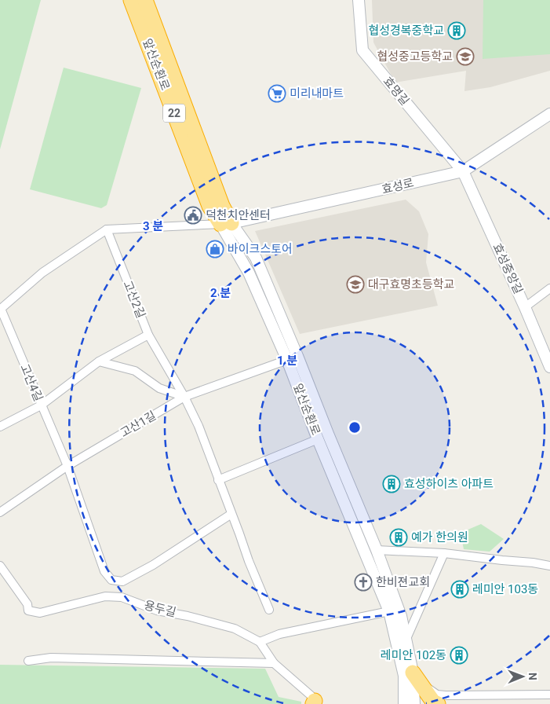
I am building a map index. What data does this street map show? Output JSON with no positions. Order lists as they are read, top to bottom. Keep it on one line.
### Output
{"streets":{"highway":["앞산순환로","22"],"main road":["효명길","효성로","효성중앙길"],"street":["고산2길","고산4길","고산1길","용두길"]},"crossings":[["앞산순환로","효성로"],["앞산순환로","고산1길"],["효명길","효성로"],["효명길","효성중앙길"],["효성로","효성중앙길"],["고산2길","고산4길"],["고산2길","고산1길"],["고산4길","고산1길"]],"places":{"building":["협성경복중학교","효성하이츠 아파트","예가 한의원","레미안 103동","레미안 102동"],"school or university":["협성중고등학교","대구효명초등학교"],"supermarket":["미리내마트"],"public building":["덕천치안센터"],"shop":["바이크스토어"],"church":["한비젼교회"]},"north":"right","rings":["3 분","2 분","1 분"]}
